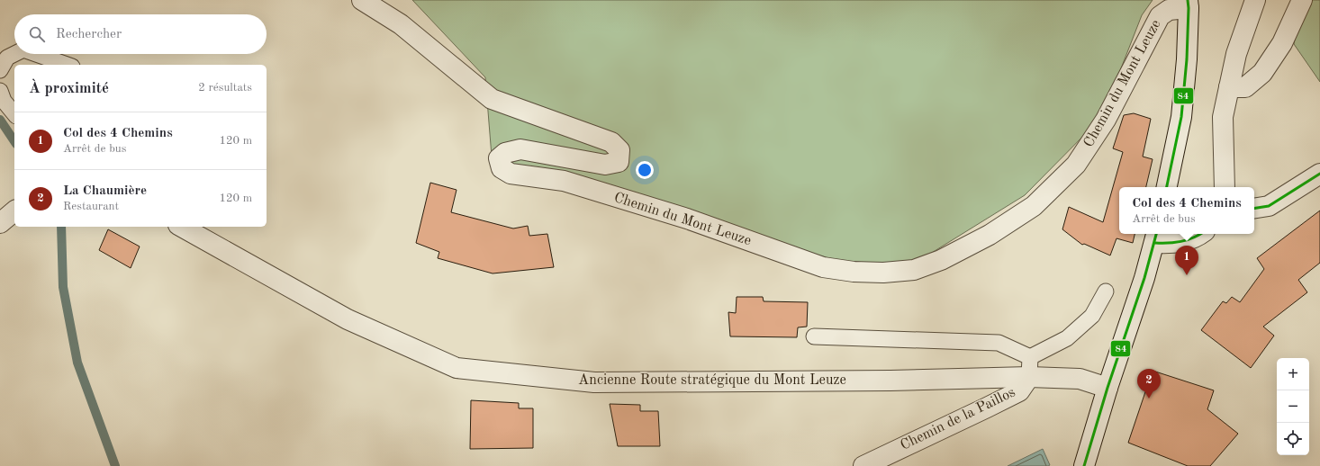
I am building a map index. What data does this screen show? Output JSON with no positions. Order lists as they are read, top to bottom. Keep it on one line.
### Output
{"streets":{"street":["Chemin du Mont Leuze","Ancienne Route stratégique du Mont Leuze","Chemin de la Paillos"]},"crossings":[["Ancienne Route stratégique du Mont Leuze","Chemin de la Paillos"]],"lines":["transit line 84"],"page":{"search":"Rechercher","heading":["À proximité","2 résultats"],"list":[{"mark":"1","name":"Col des 4 Chemins","note":"Arrêt de bus","value":"120 m"},{"mark":"2","name":"La Chaumière","note":"Restaurant","value":"120 m"}],"popup":["Col des 4 Chemins","Arrêt de bus"],"pins":["1","2"],"map_buttons":["+","−"]}}
